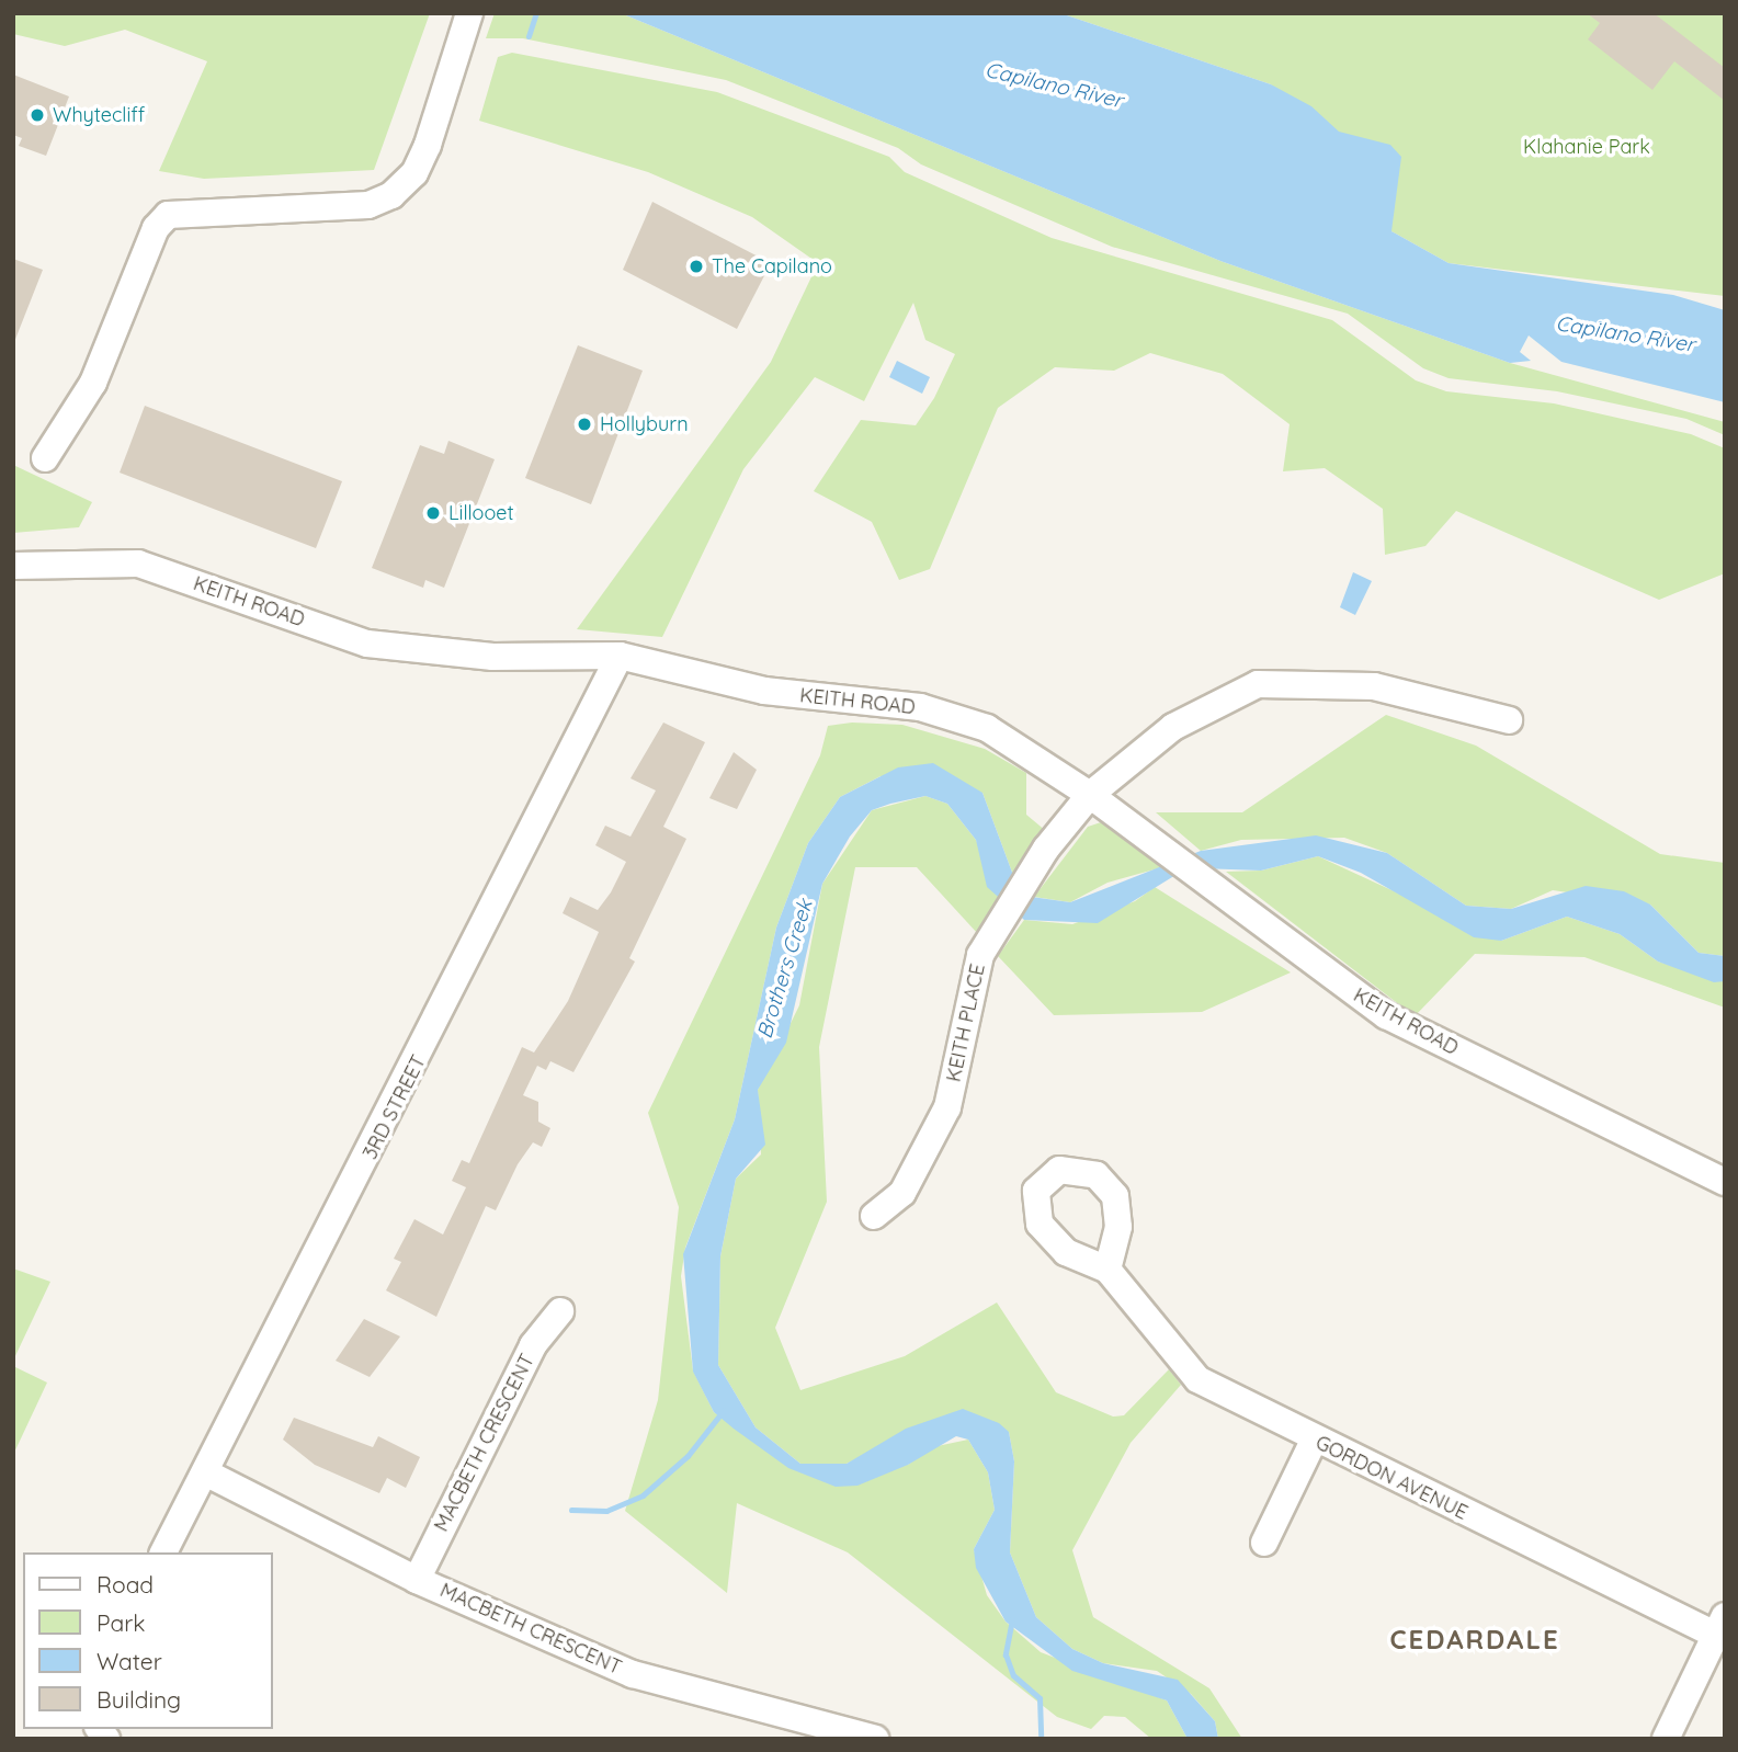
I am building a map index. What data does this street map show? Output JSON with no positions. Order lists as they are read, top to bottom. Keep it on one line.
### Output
{"streets":{"street":["KEITH ROAD","KEITH PLACE","3RD STREET","MACBETH CRESCENT","GORDON AVENUE"]},"crossings":[["KEITH ROAD","KEITH PLACE"],["KEITH ROAD","3RD STREET"],["3RD STREET","MACBETH CRESCENT"]],"districts":["CEDARDALE"],"water":["Capilano River","Brothers Creek"],"parks":["Klahanie Park"],"places":["Whytecliff","The Capilano","Hollyburn","Lillooet"],"legend":["Road","Park","Water","Building"]}
